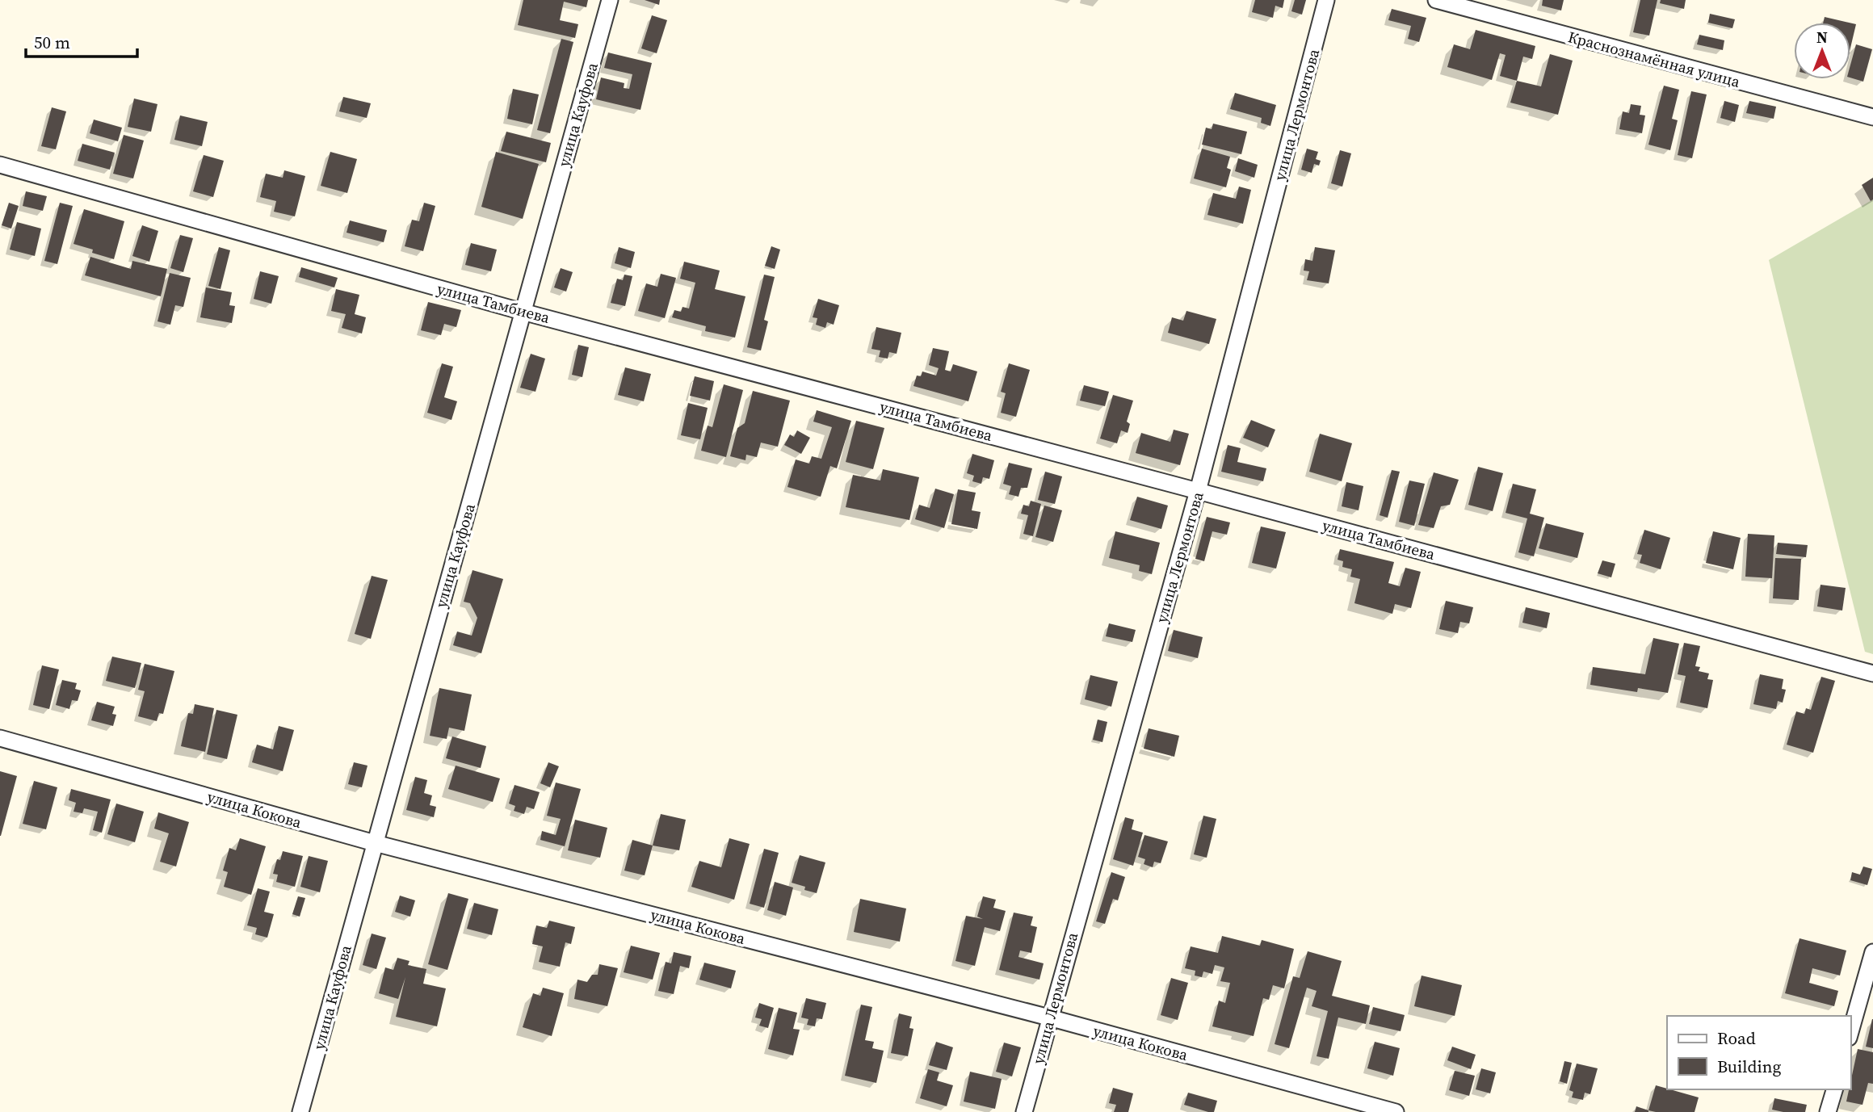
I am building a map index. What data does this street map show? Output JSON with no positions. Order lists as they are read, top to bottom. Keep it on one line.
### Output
{"streets":{"street":["Краснознамённая улица","улица Кауфова","улица Лермонтова","улица Тамбиева","улица Кокова"]},"crossings":[["улица Кауфова","улица Тамбиева"],["улица Кауфова","улица Кокова"],["улица Лермонтова","улица Тамбиева"],["улица Лермонтова","улица Кокова"]],"legend":["Road","Building"],"scale_bar":"50 m","north":"top"}
